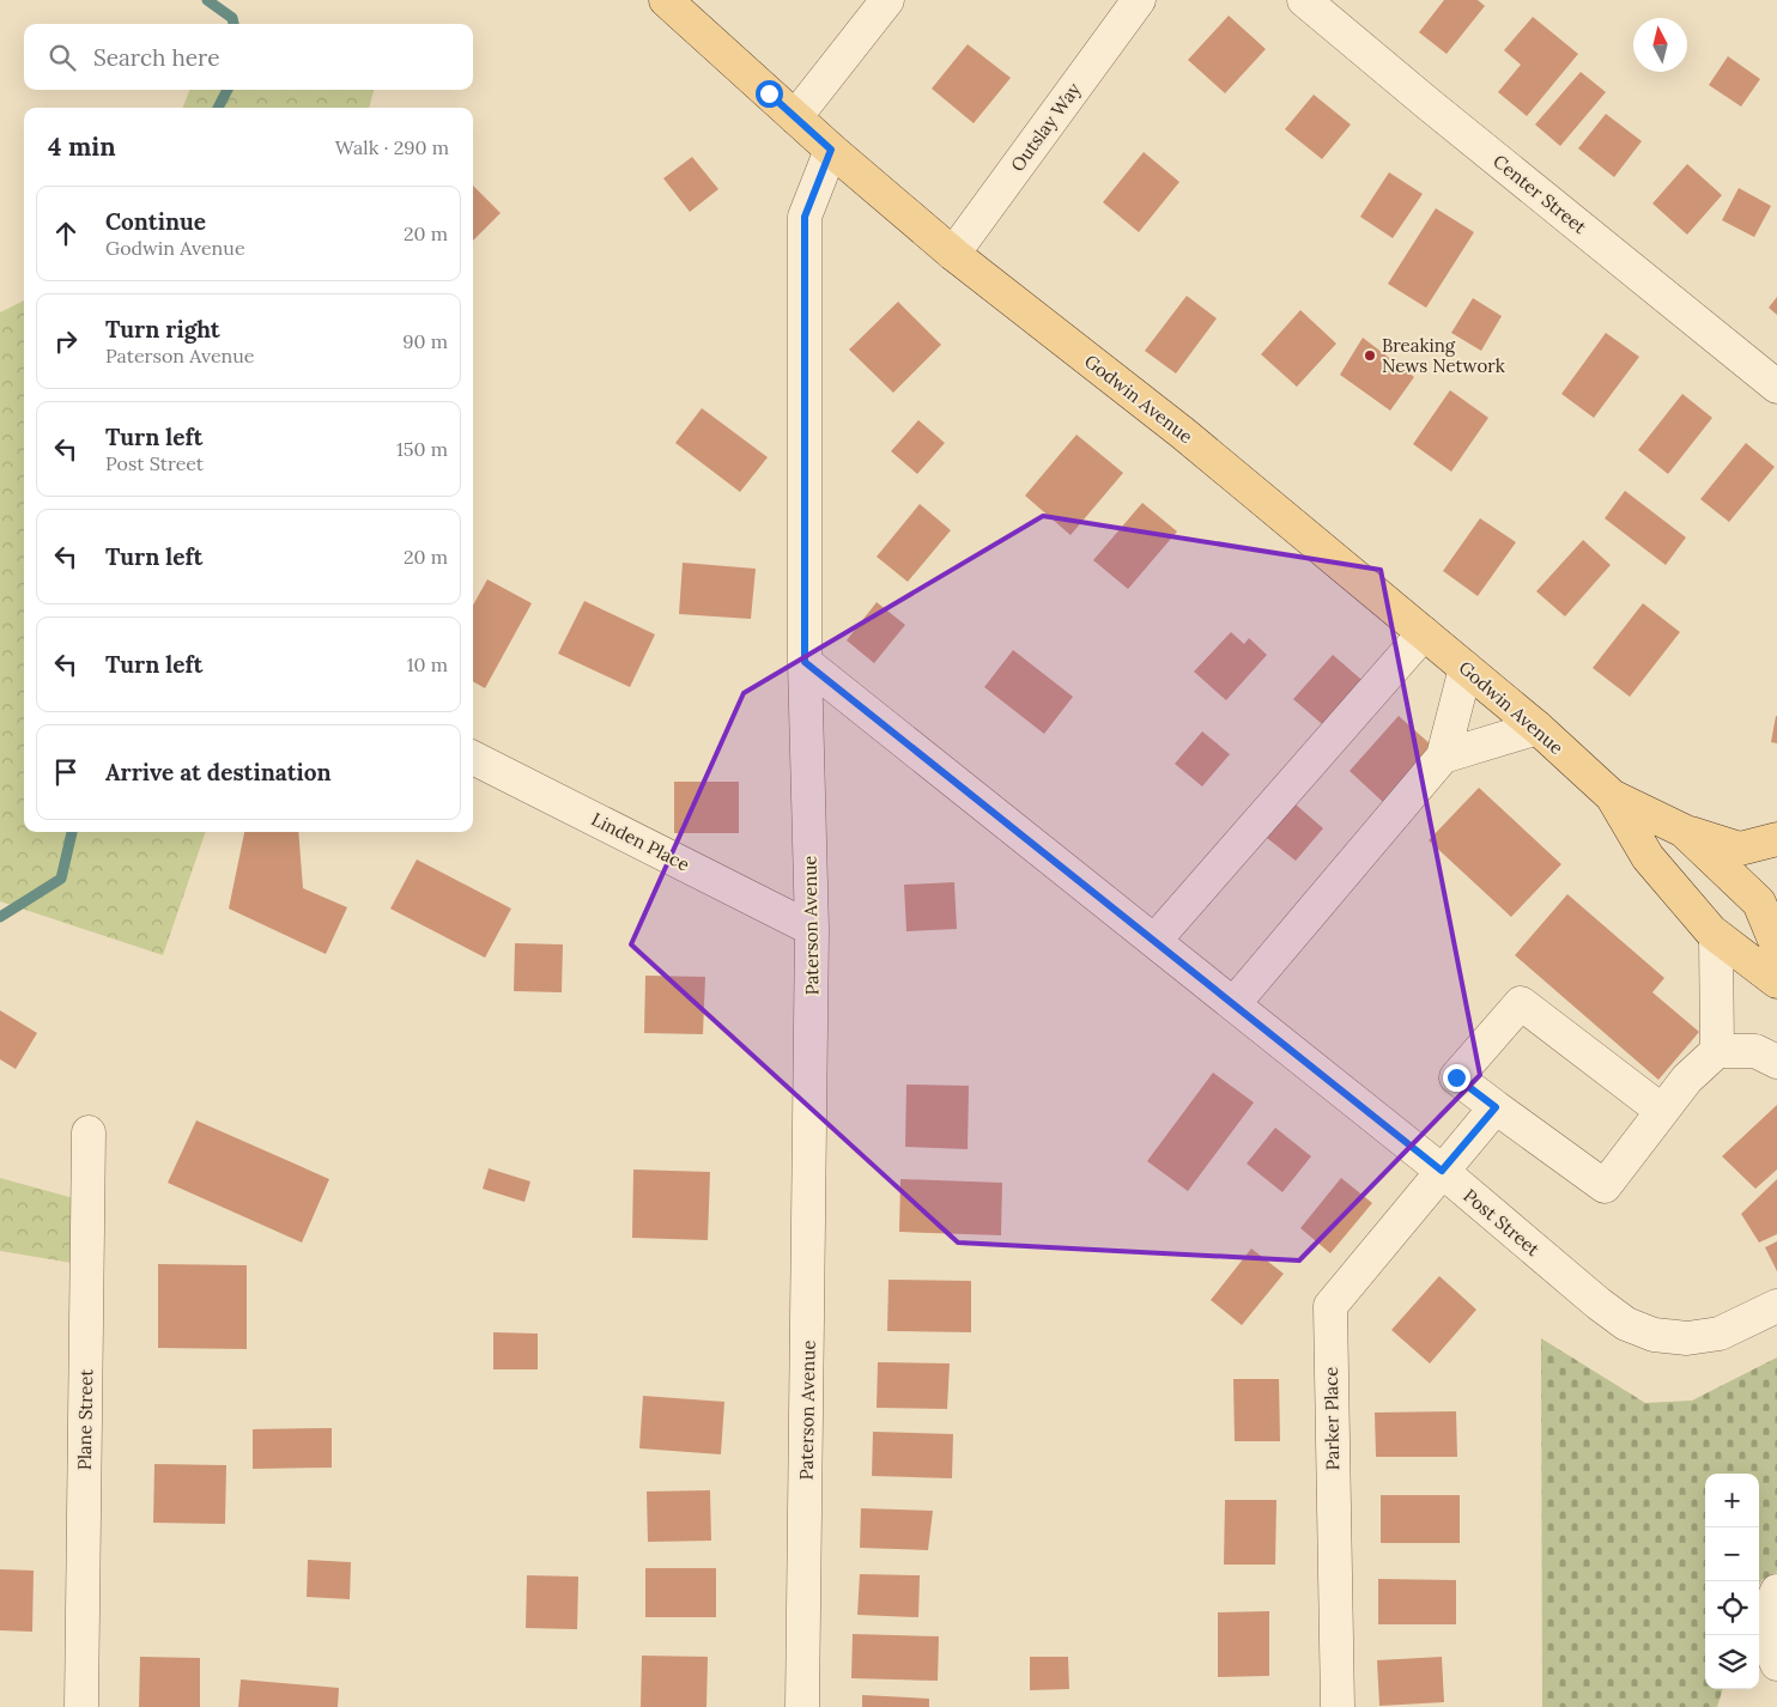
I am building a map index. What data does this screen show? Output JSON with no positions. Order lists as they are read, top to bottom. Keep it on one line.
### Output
{"streets":{"main road":["Godwin Avenue"],"street":["Outslay Way","Center Street","Linden Place","Paterson Avenue","Post Street","Parker Place","Plane Street"]},"crossings":[["Outslay Way","Godwin Avenue"],["Godwin Avenue","Paterson Avenue"],["Linden Place","Paterson Avenue"],["Paterson Avenue","Post Street"],["Post Street","Parker Place"]],"places":["Breaking News Network"],"north":"top","page":{"search":"Search here","heading":["4 min","Walk · 290 m"],"list":[["Continue","Godwin Avenue","20 m"],["Turn right","Paterson Avenue","90 m"],["Turn left","Post Street","150 m"],["Turn left","20 m"],["Turn left","10 m"],"Arrive at destination"],"map_buttons":["+","−"]}}
